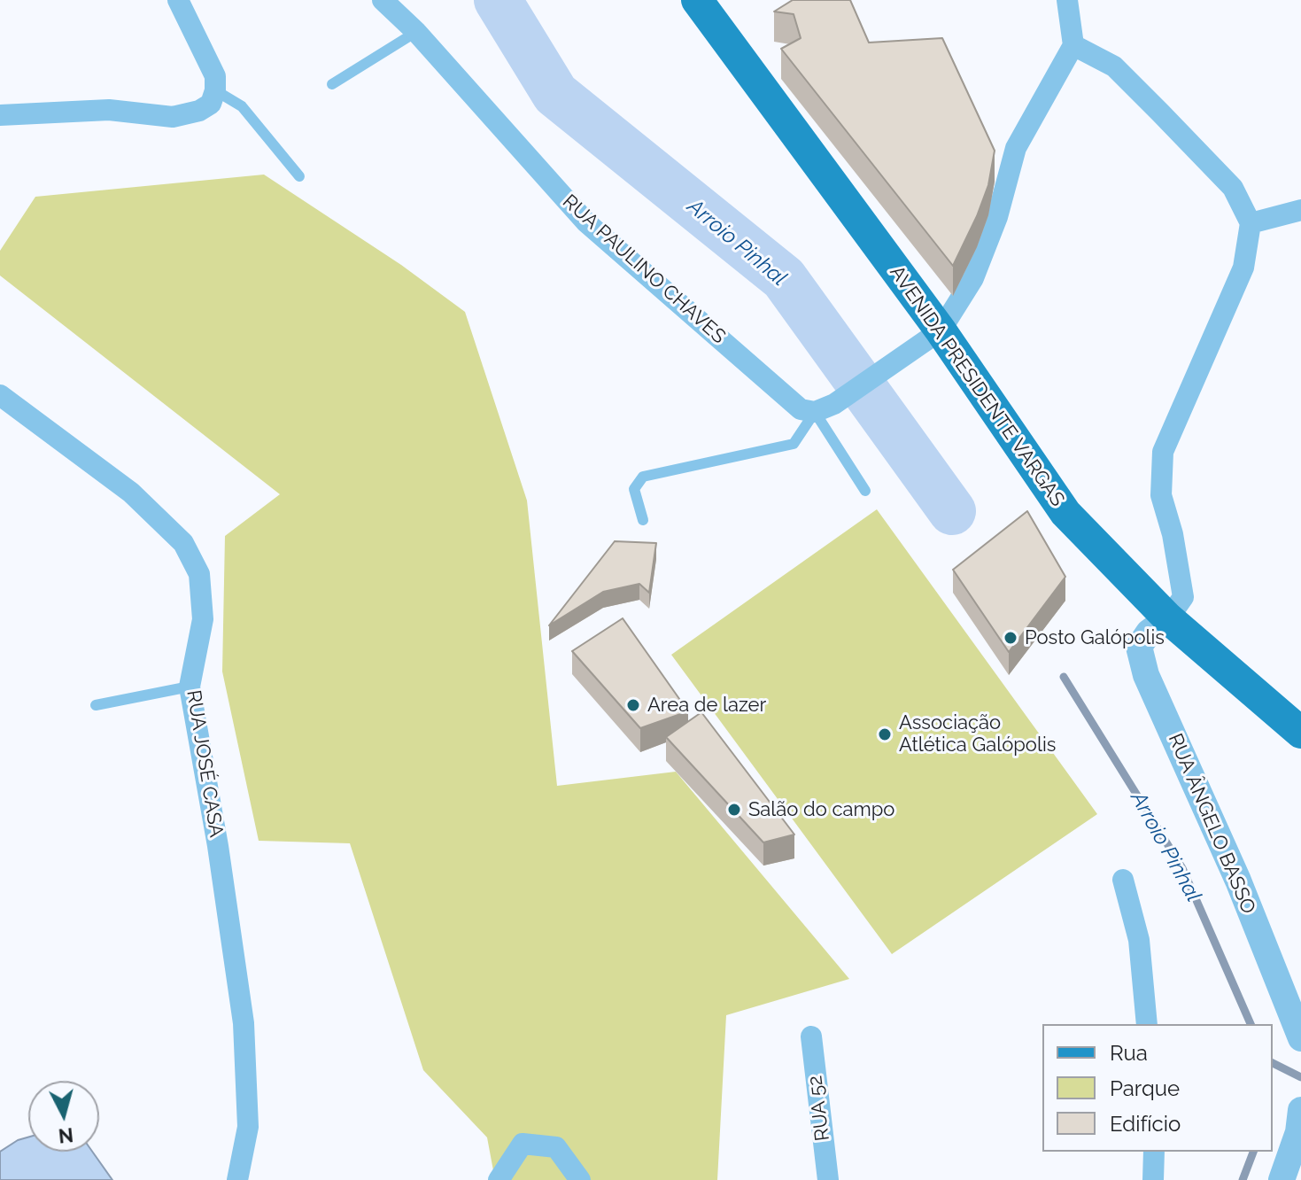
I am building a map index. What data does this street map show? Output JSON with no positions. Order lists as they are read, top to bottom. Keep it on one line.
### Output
{"streets":{"main road":["AVENIDA PRESIDENTE VARGAS"],"street":["RUA PAULINO CHAVES","RUA JOSÉ CASA","RUA ÂNGELO BASSO","RUA 52"]},"crossings":[["AVENIDA PRESIDENTE VARGAS","RUA ÂNGELO BASSO"]],"water":["Arroio Pinhal"],"places":["Posto Galópolis","Area de lazer","Associação Atlética Galópolis","Salão do campo"],"legend":["Rua","Parque","Edifício"],"north":"bottom"}
